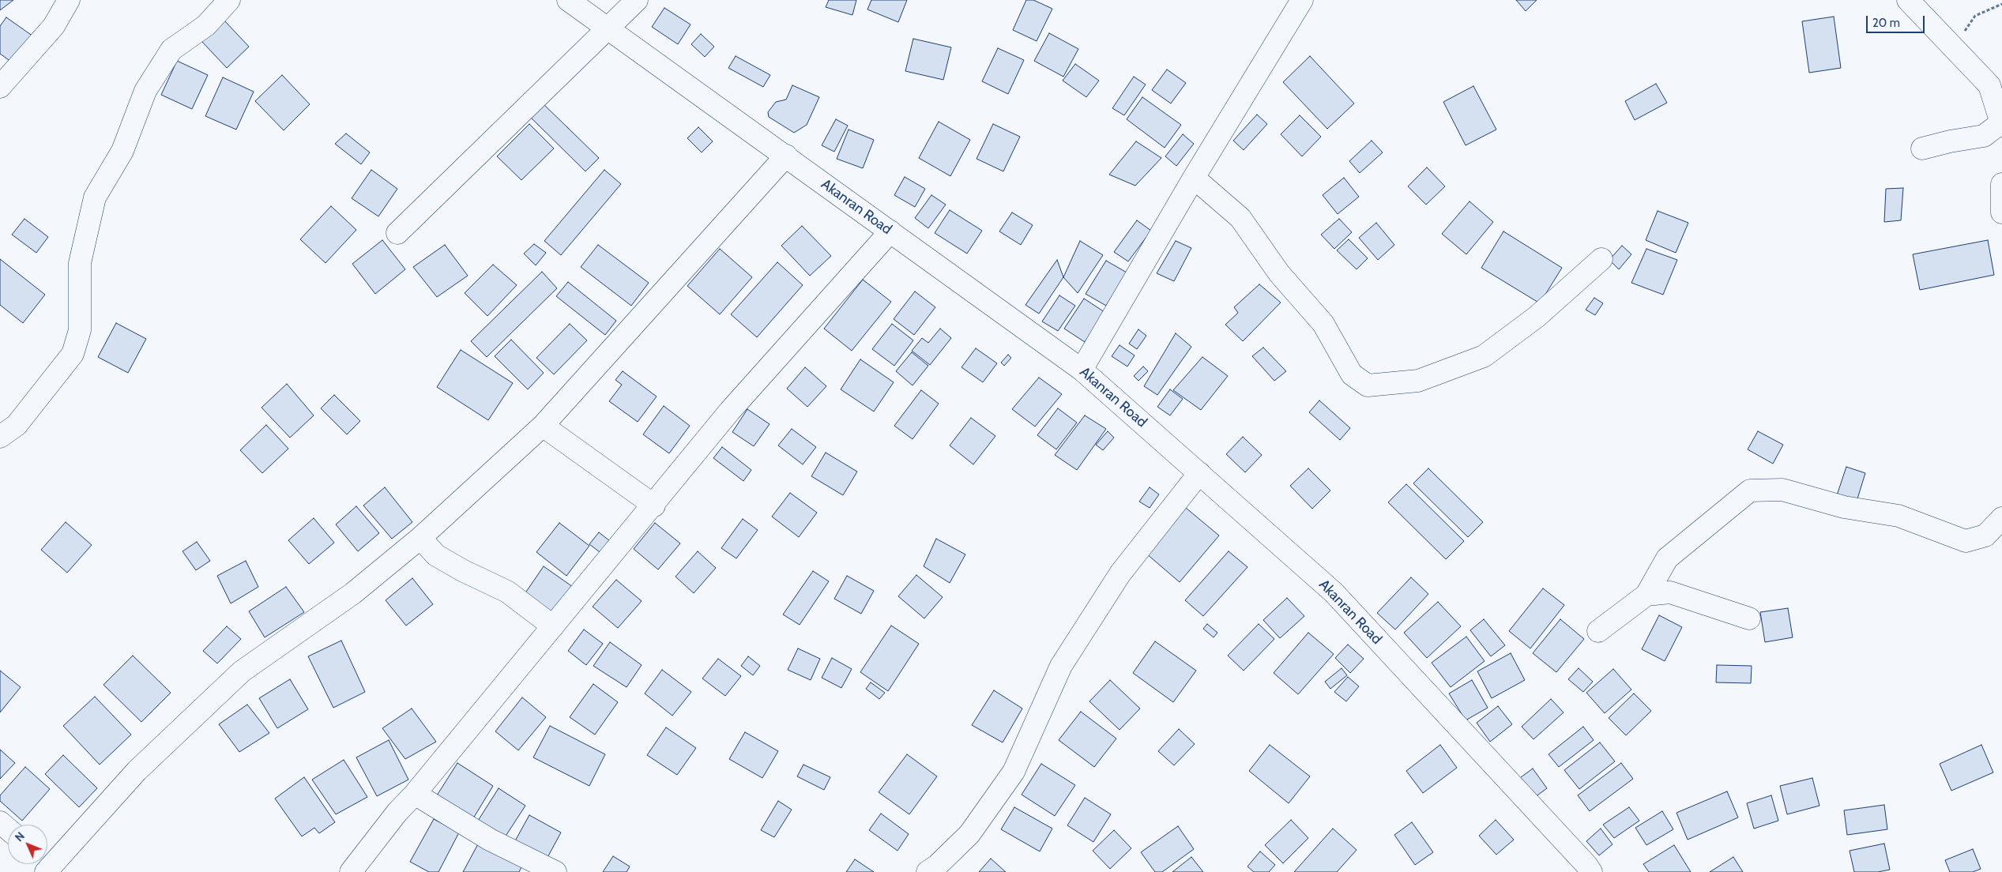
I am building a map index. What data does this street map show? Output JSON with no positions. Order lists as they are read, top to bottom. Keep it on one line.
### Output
{"streets":{"street":["Akanran Road"]},"scale_bar":"20 m","north":"top left"}
